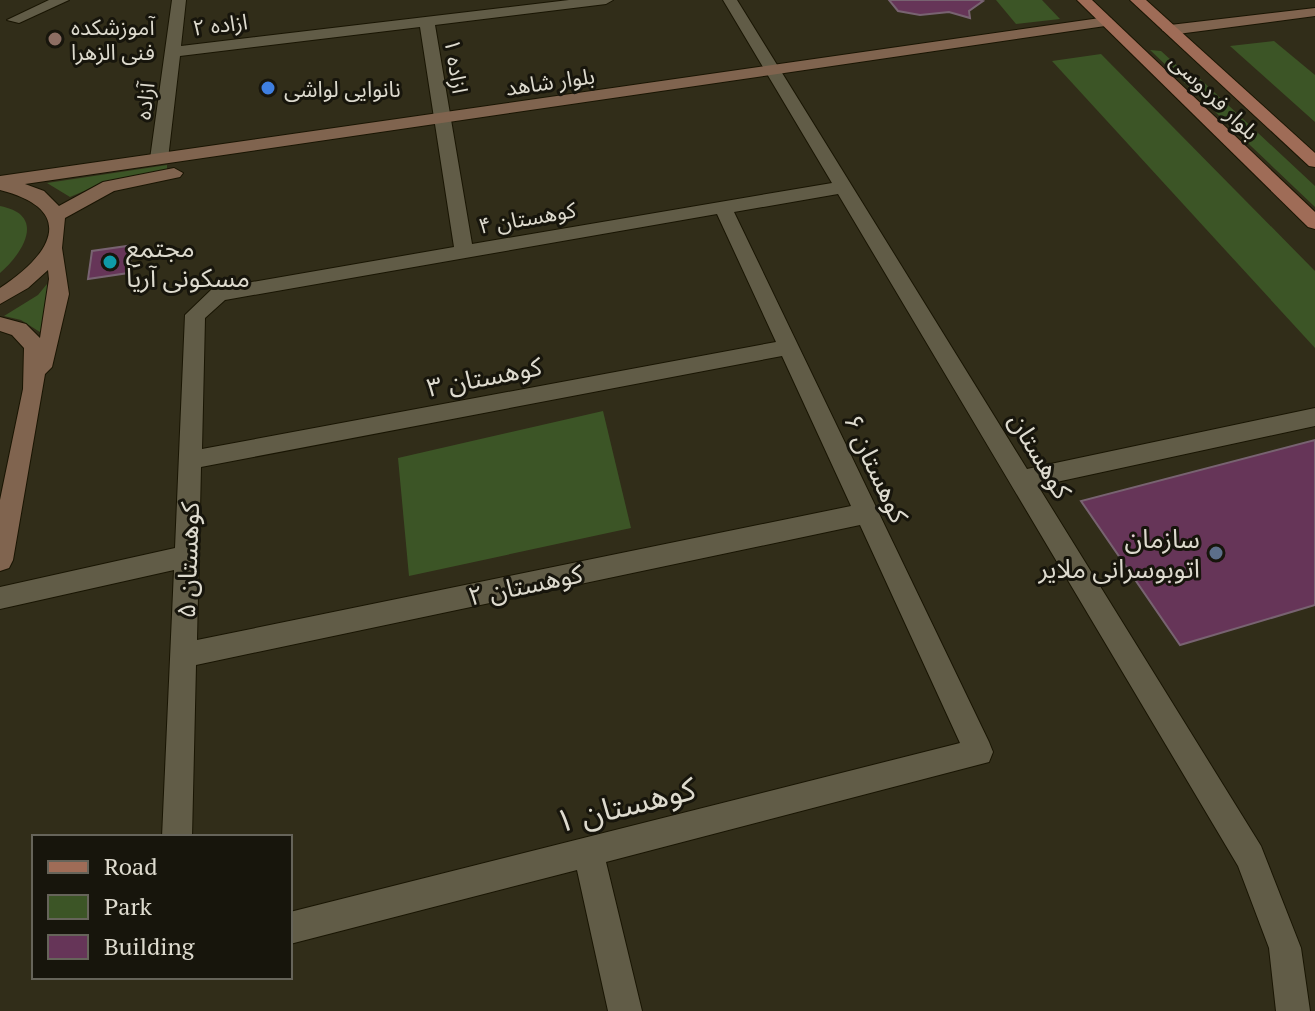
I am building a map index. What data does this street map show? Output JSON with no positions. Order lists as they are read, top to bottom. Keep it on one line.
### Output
{"streets":{"main road":["بلوار شاهد","بلوار فردوسی"],"street":["ازاده ۲","ازاده ۱","آزاده","کوهستان ۴","کوهستان ۳","کوهستان","کوهستان ۶","کوهستان ۵","کوهستان ۲","کوهستان ۱"]},"crossings":[["ازاده ۲","ازاده ۱"],["ازاده ۲","آزاده"],["ازاده ۱","بلوار شاهد"],["ازاده ۱","کوهستان ۴"],["بلوار شاهد","بلوار فردوسی"],["بلوار شاهد","آزاده"],["بلوار شاهد","کوهستان"],["کوهستان ۴","کوهستان"],["کوهستان ۴","کوهستان ۶"],["کوهستان ۴","کوهستان ۵"],["کوهستان ۳","کوهستان ۶"],["کوهستان ۳","کوهستان ۵"],["کوهستان ۶","کوهستان ۲"],["کوهستان ۶","کوهستان ۱"],["کوهستان ۵","کوهستان ۲"]],"places":["آموزشکده فنی الزهرا","نانوایی لواشی","مجتمع مسکونی آریا","سازمان اتوبوسرانی ملایر"],"legend":["Road","Park","Building"]}
